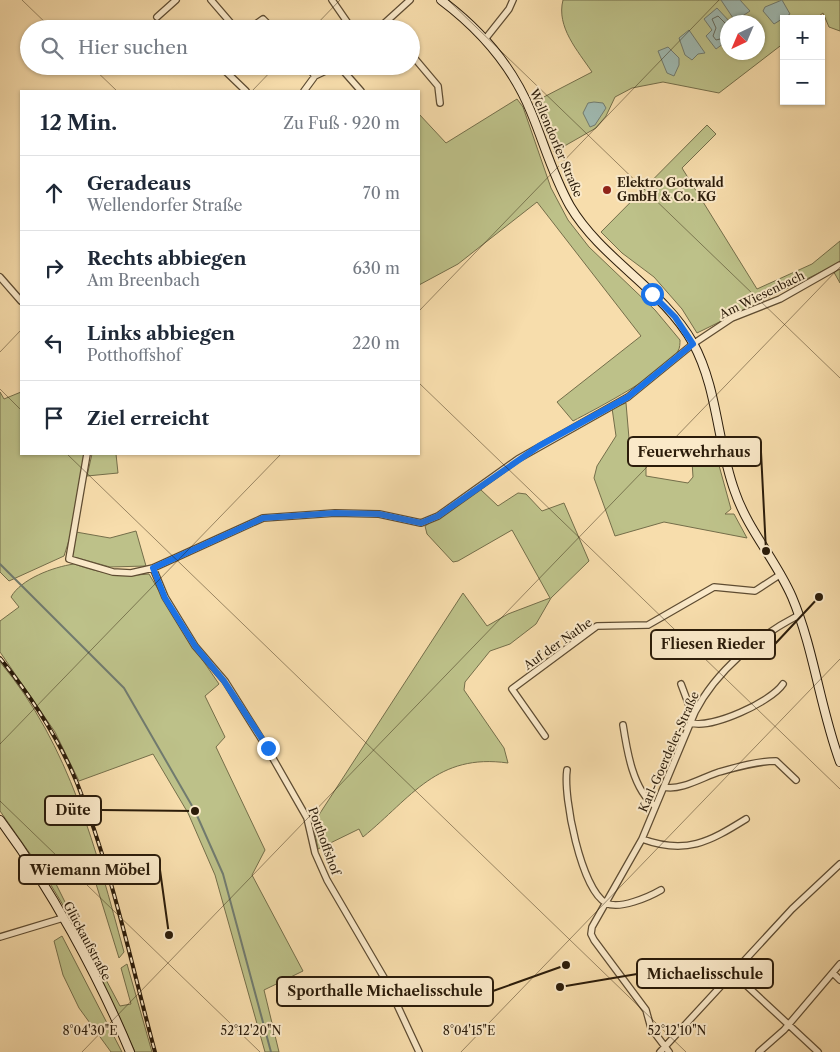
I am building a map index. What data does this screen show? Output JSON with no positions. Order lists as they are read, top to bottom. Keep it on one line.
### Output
{"streets":{"street":["Wellendorfer Straße","Am Wiesenbach","Auf der Nathe","Karl-Goerdeler-Straße","Potthoffshof","Glückaufstraße"]},"crossings":[["Wellendorfer Straße","Am Wiesenbach"],["Wellendorfer Straße","Auf der Nathe"],["Wellendorfer Straße","Karl-Goerdeler-Straße"],["Am Wiesenbach","Potthoffshof"]],"places":["Elektro Gottwald GmbH & Co. KG","Feuerwehrhaus","Fliesen Rieder","Düte","Wiemann Möbel","Sporthalle Michaelisschule","Michaelisschule"],"north":"bottom left","page":{"map_buttons":["+","−"],"search":"Hier suchen","heading":["12 Min.","Zu Fuß · 920 m"],"list":[["Geradeaus","Wellendorfer Straße","70 m"],["Rechts abbiegen","Am Breenbach","630 m"],["Links abbiegen","Potthoffshof","220 m"],"Ziel erreicht"]},"coordinates":["8°04'30\"E","8°04'15\"E","52°12'20\"N","52°12'10\"N"]}
